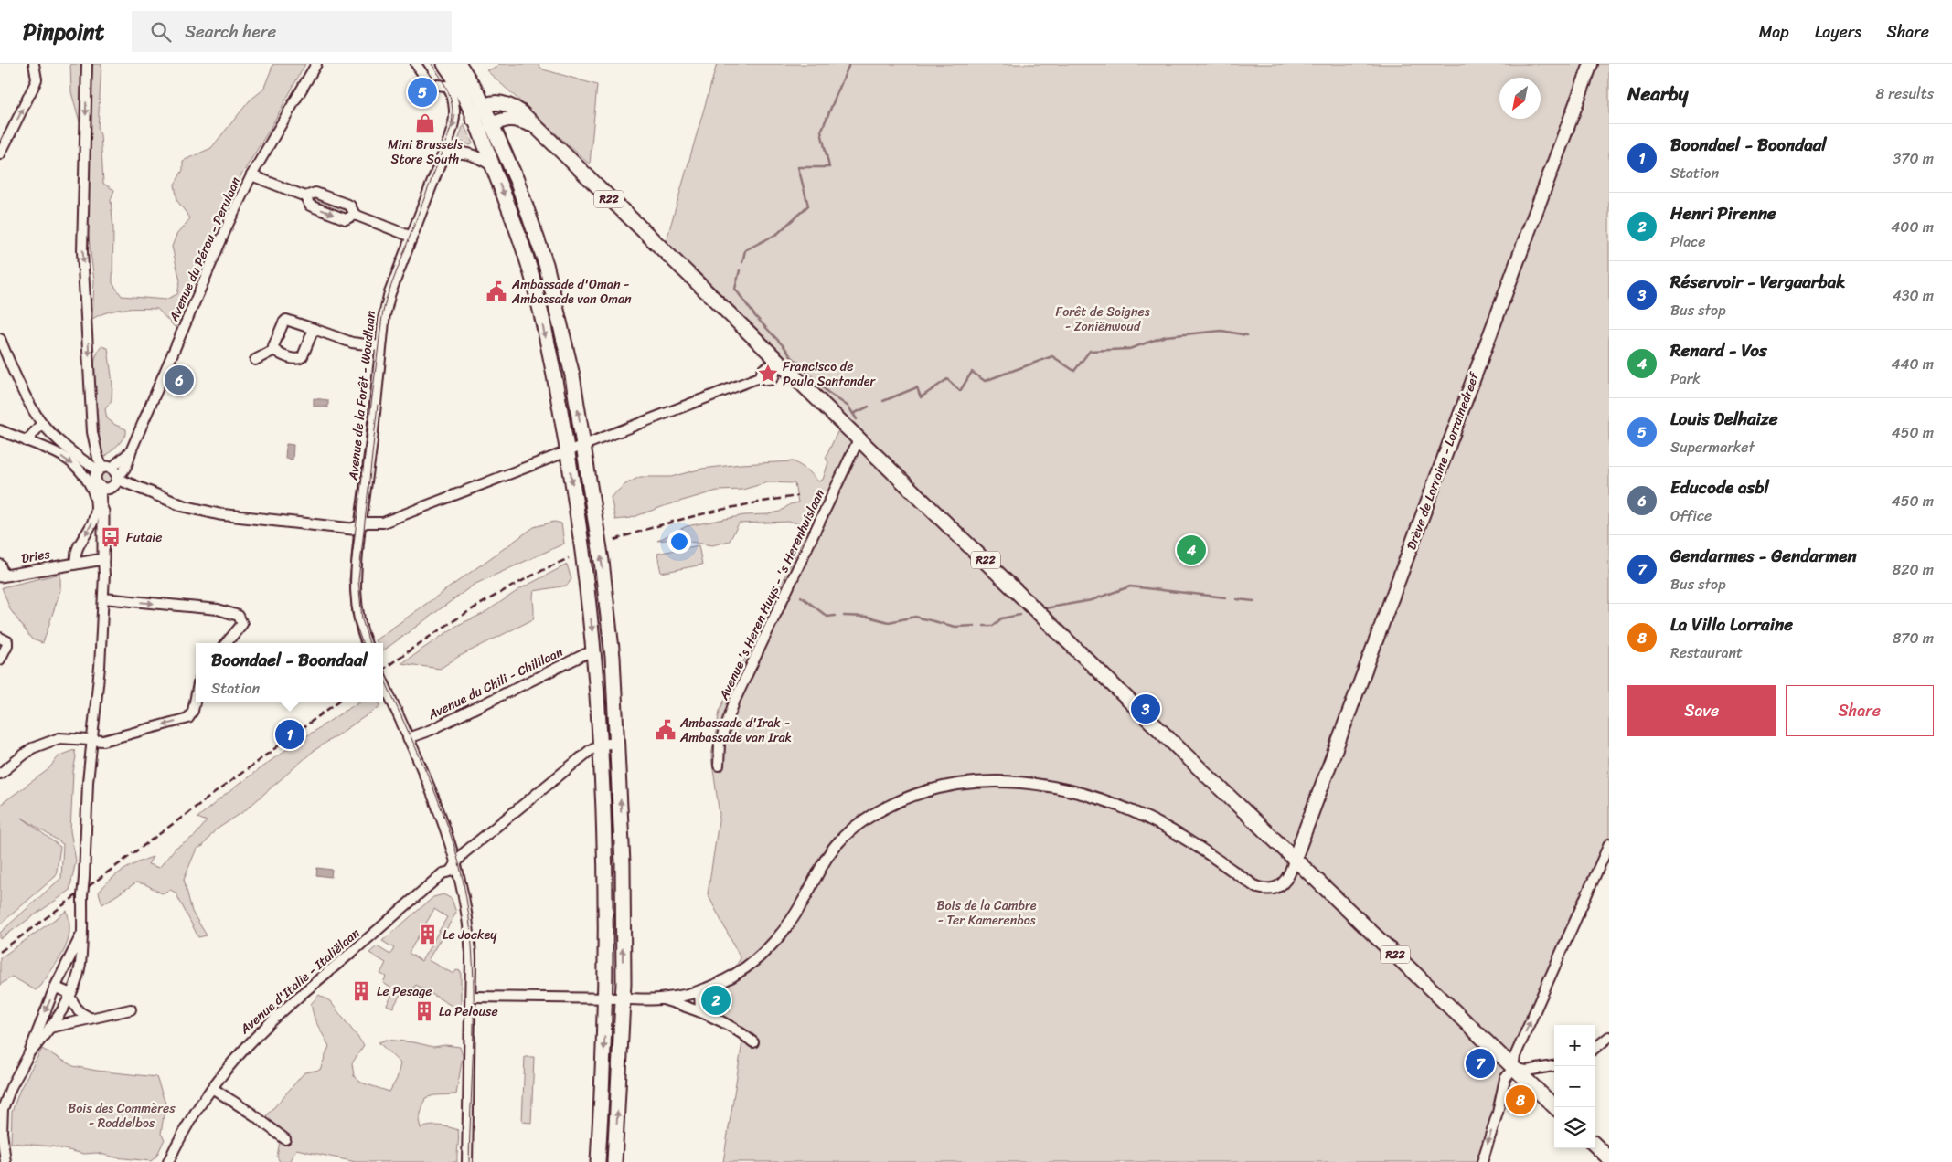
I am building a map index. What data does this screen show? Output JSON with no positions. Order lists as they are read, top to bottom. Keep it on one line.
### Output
{"streets":{"main road":["R22","Drève de Lorraine - Lorrainedreef"],"street":["Avenue du Pérou - Perulaan","Avenue de la Forêt - Woudlaan","Dries","Avenue 's Heren Huys - 's Herenhuislaan","Avenue du Chili - Chililaan","Avenue d'Italie - Italiëlaan"]},"crossings":[["R22","Drève de Lorraine - Lorrainedreef"],["R22","Avenue 's Heren Huys - 's Herenhuislaan"]],"parks":["Forêt de Soignes - Zoniënwoud","Bois de la Cambre - Ter Kamerenbos","Bois des Commères - Roddelbos"],"places":{"shop":["Mini Brussels Store South"],"public building":["Ambassade d'Oman - Ambassade van Oman","Ambassade d'Irak - Ambassade van Irak"],"place":["Francisco de Paula Santander"],"bus stop":["Futaie"],"building":["Le Jockey","Le Pesage","La Pelouse"]},"north":"bottom left","page":{"header":"Pinpoint","search":"Search here","nav":["Map","Layers","Share"],"heading":["Nearby","8 results"],"pins":["5","6","4","3","1","2","7","8"],"list":[{"mark":"1","name":"Boondael - Boondaal","note":"Station","value":"370 m"},{"mark":"2","name":"Henri Pirenne","note":"Place","value":"400 m"},{"mark":"3","name":"Réservoir - Vergaarbak","note":"Bus stop","value":"430 m"},{"mark":"4","name":"Renard - Vos","note":"Park","value":"440 m"},{"mark":"5","name":"Louis Delhaize","note":"Supermarket","value":"450 m"},{"mark":"6","name":"Educode asbl","note":"Office","value":"450 m"},{"mark":"7","name":"Gendarmes - Gendarmen","note":"Bus stop","value":"820 m"},{"mark":"8","name":"La Villa Lorraine","note":"Restaurant","value":"870 m"}],"popup":["Boondael - Boondaal","Station"],"buttons":["Save","Share"],"map_buttons":["+","−"]}}
